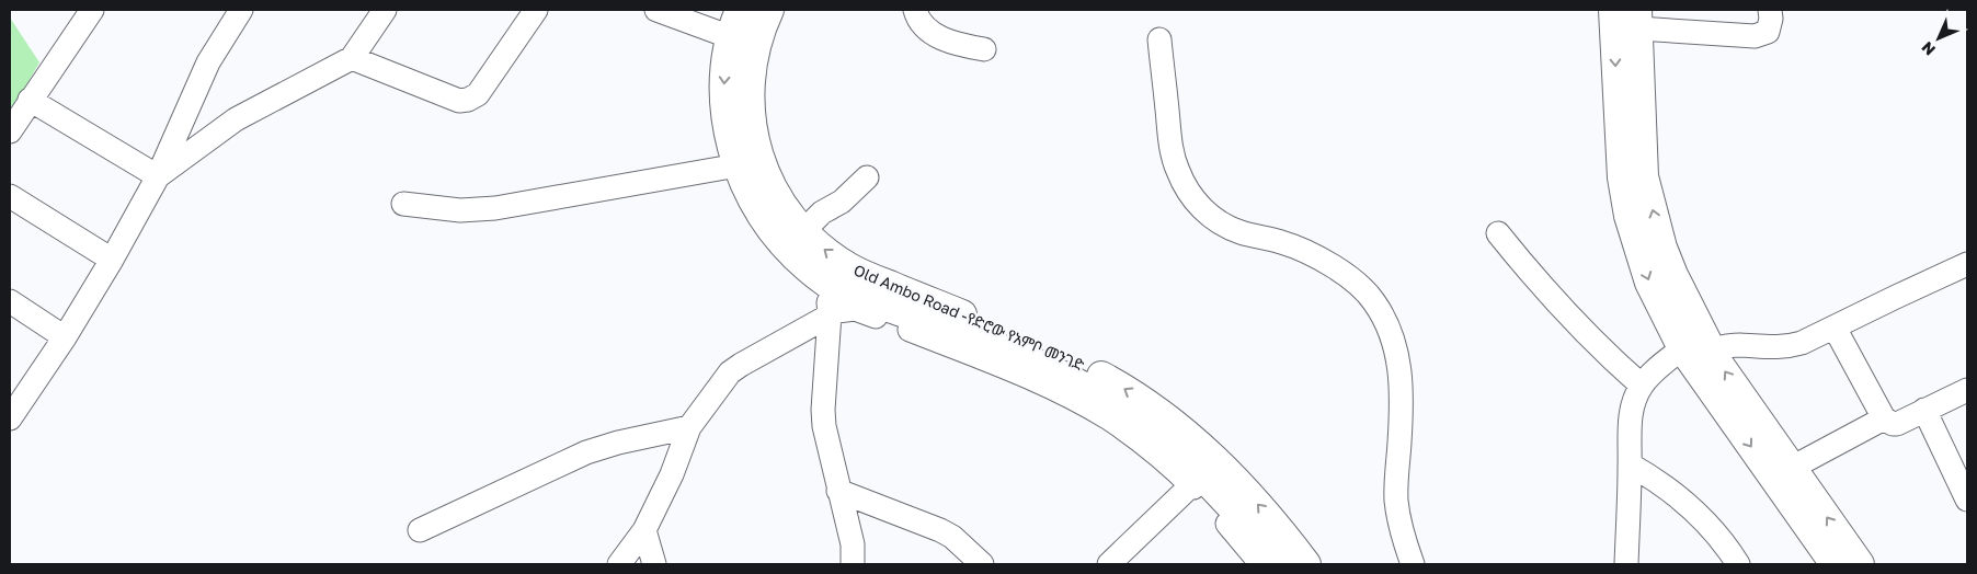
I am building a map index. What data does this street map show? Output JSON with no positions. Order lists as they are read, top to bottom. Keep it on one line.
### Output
{"streets":{"main road":["Old Ambo Road -የድሮው የአምቦ መንገድ"]},"north":"bottom left"}
